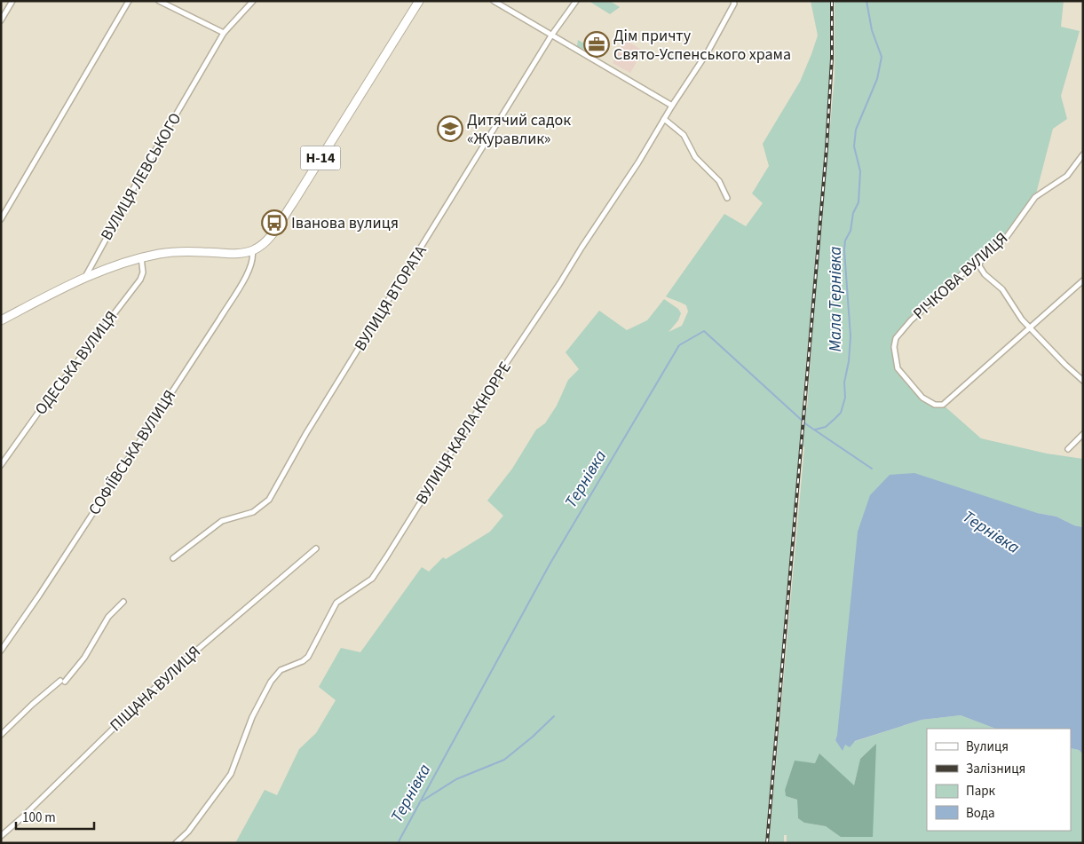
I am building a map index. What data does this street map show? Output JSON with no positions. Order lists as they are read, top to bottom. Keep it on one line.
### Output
{"streets":{"main road":["Н-14"],"street":["ВУЛИЦЯ ЛЕВСЬКОГО","РІЧКОВА ВУЛИЦЯ","ВУЛИЦЯ ВТОРАТА","ОДЕСЬКА ВУЛИЦЯ","ВУЛИЦЯ КАРЛА КНОРРЕ","СОФІЇВСЬКА ВУЛИЦЯ","ПІЩАНА ВУЛИЦЯ"]},"crossings":[["Н-14","ВУЛИЦЯ ЛЕВСЬКОГО"],["Н-14","ОДЕСЬКА ВУЛИЦЯ"],["Н-14","СОФІЇВСЬКА ВУЛИЦЯ"]],"water":["Мала Тернівка","Тернівка"],"places":{"office":["Дім причту Свято-Успенського храма"],"school or university":["Дитячий садок «Журавлик»"],"bus stop":["Іванова вулиця"]},"legend":["Вулиця","Залізниця","Парк","Вода"],"scale_bar":"100 m"}
